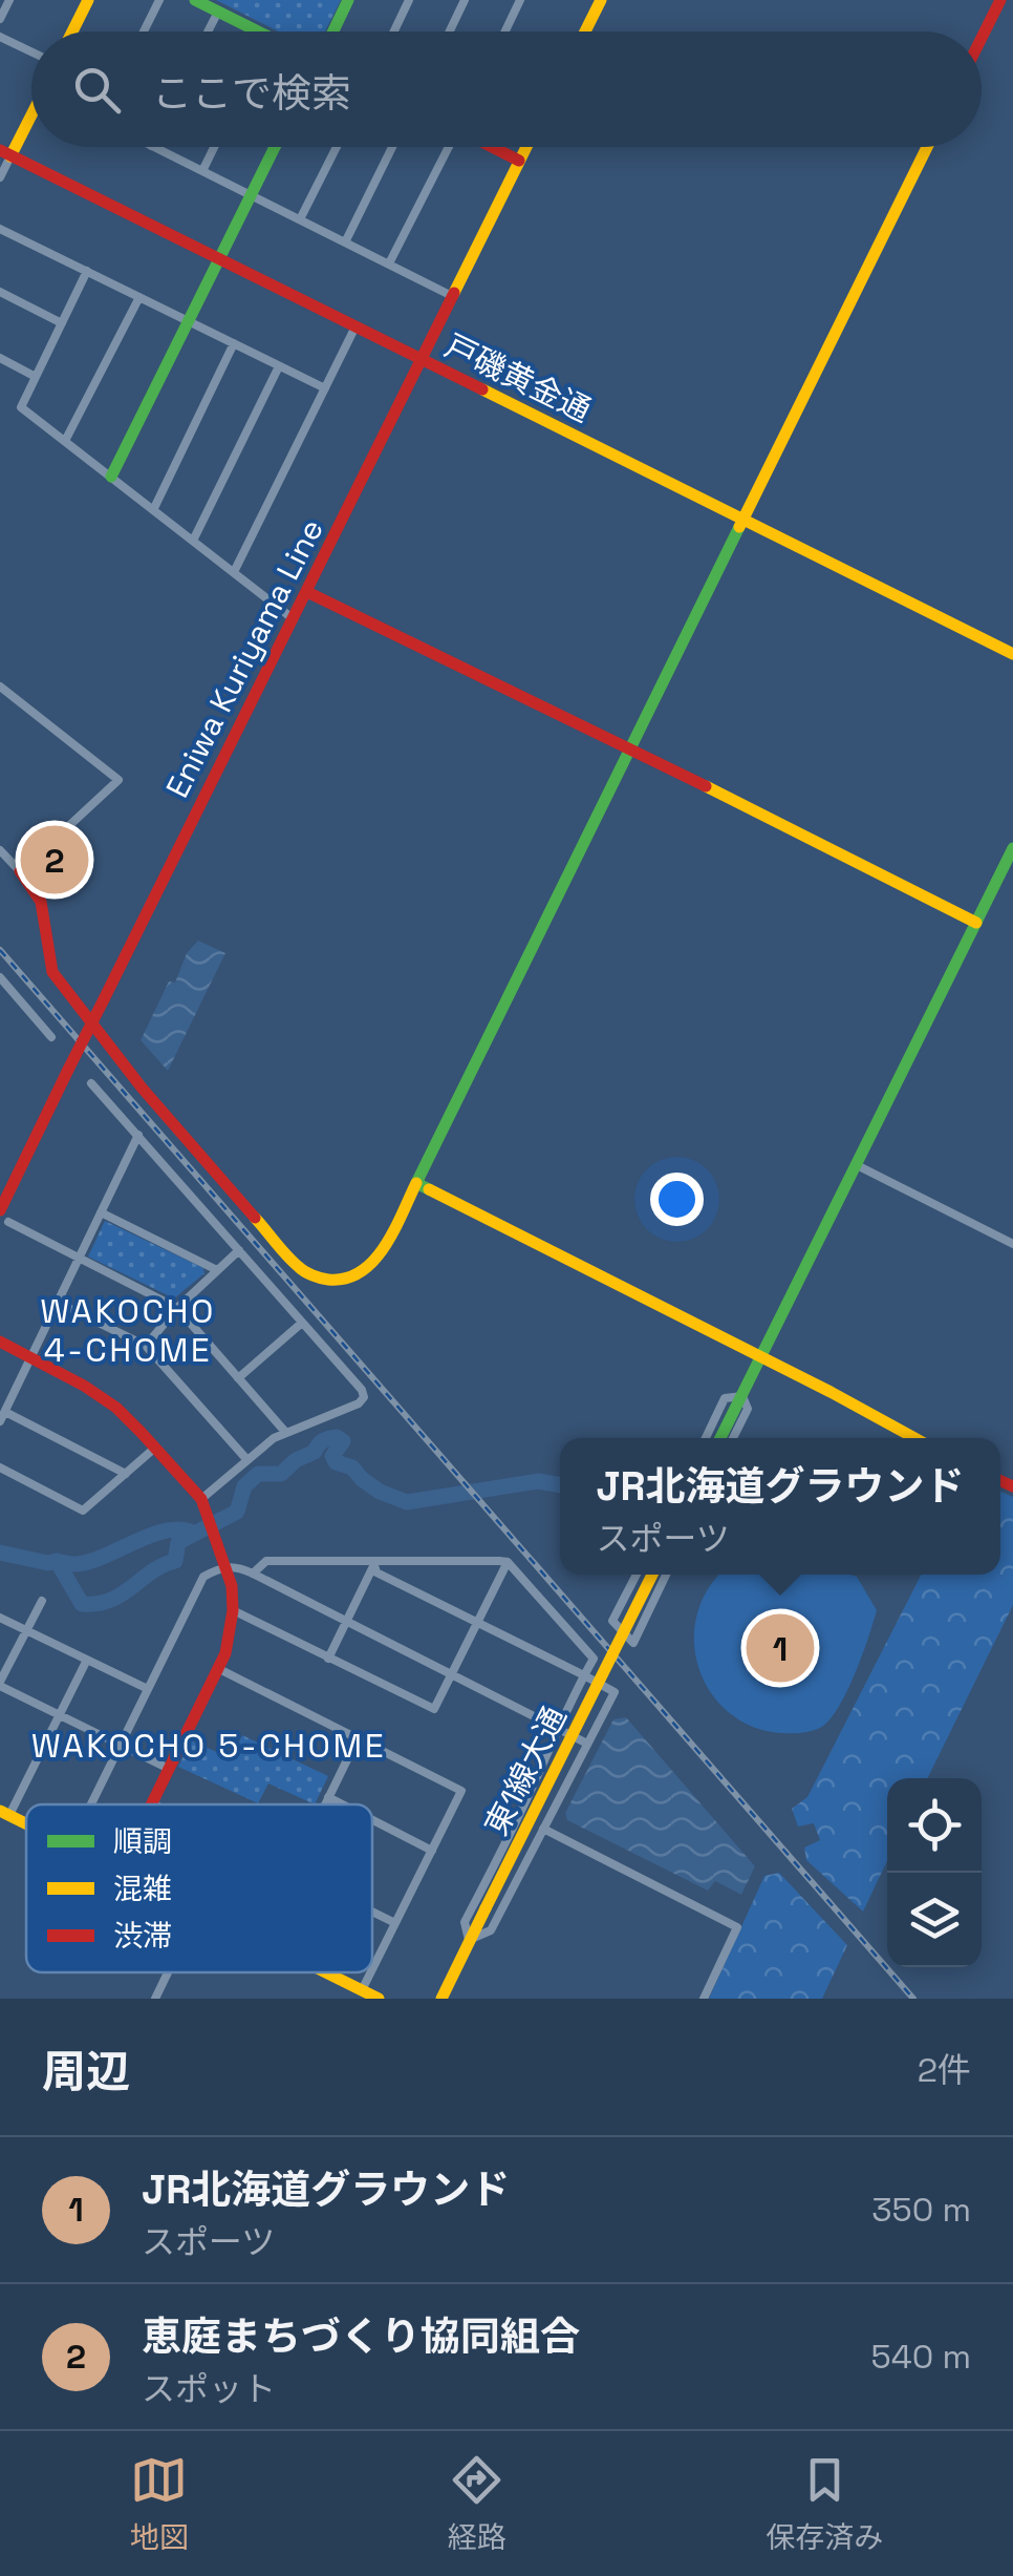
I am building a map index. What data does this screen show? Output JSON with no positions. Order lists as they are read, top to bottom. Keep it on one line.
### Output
{"streets":{"street":["戸磯黄金通","Eniwa Kuriyama Line","東1線大通"]},"crossings":[["戸磯黄金通","Eniwa Kuriyama Line"]],"districts":["WAKOCHO 4-CHOME","WAKOCHO 5-CHOME"],"legend":["順調","混雑","渋滞"],"page":{"search":"ここで検索","pins":["2","1"],"popup":["JR北海道グラウンド","スポーツ"],"heading":["周辺","2件"],"list":[{"mark":"1","name":"JR北海道グラウンド","note":"スポーツ","value":"350 m"},{"mark":"2","name":"恵庭まちづくり協同組合","note":"スポット","value":"540 m"}],"nav":["地図","経路","保存済み"]}}
